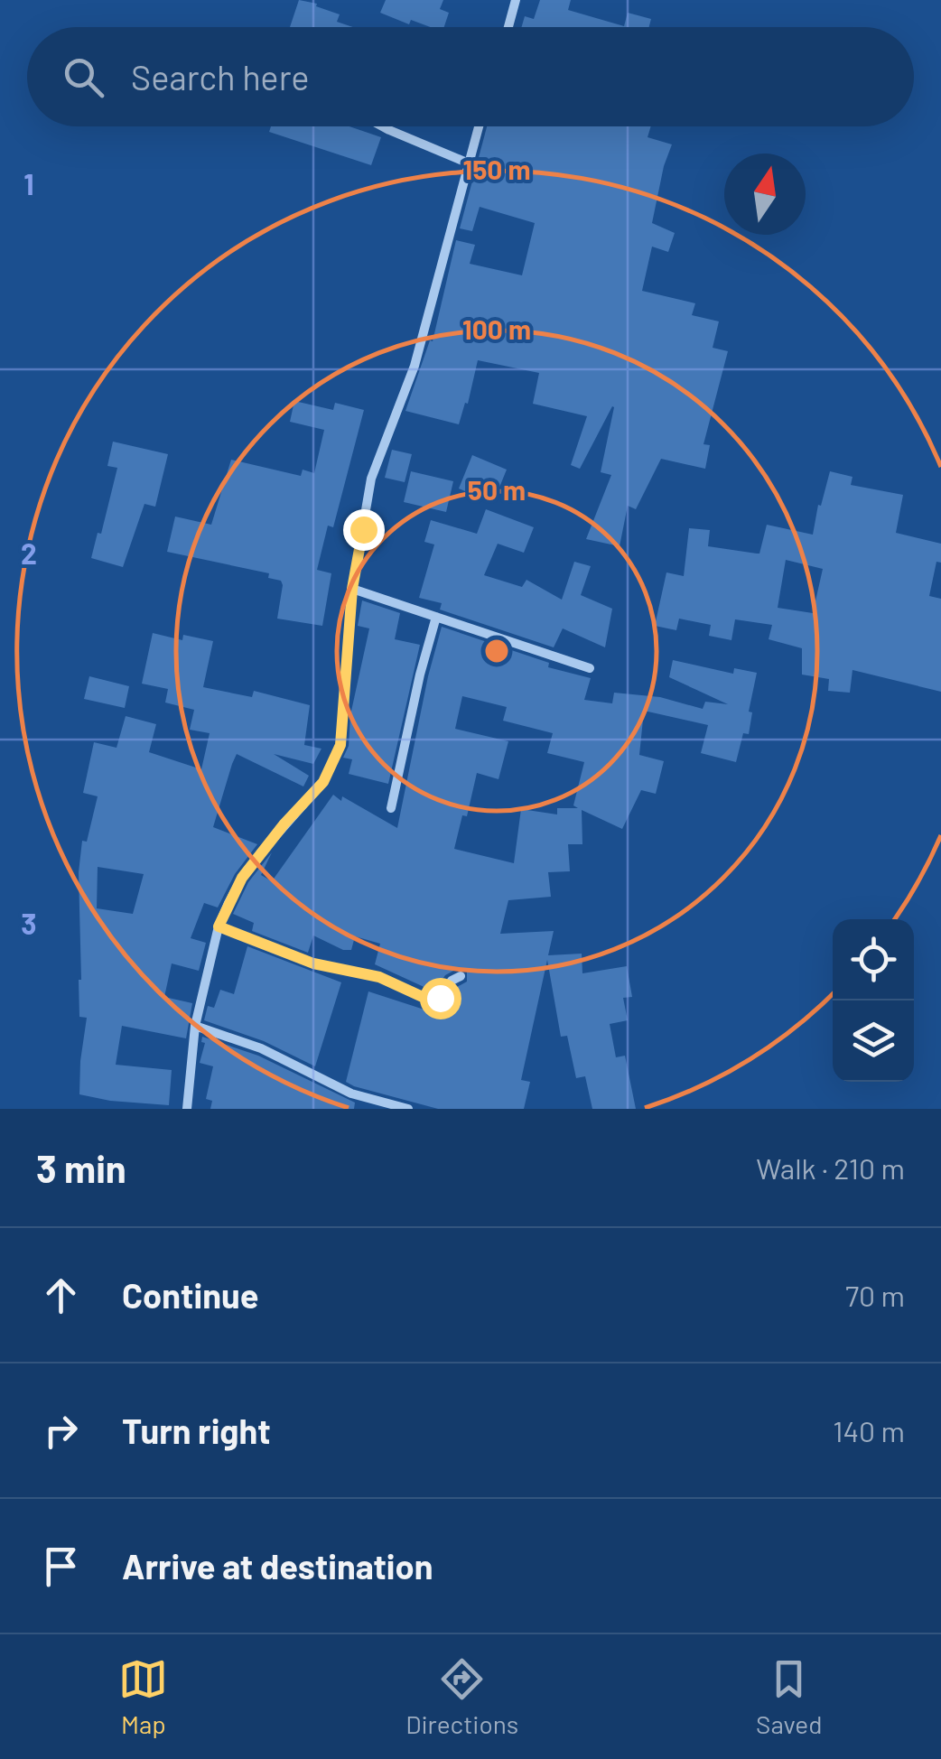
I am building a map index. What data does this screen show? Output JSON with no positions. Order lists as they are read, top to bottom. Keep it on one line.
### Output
{"north":"top","page":{"search":"Search here","heading":["3 min","Walk · 210 m"],"list":[["Continue","70 m"],["Turn right","140 m"],"Arrive at destination"],"nav":["Map","Directions","Saved"]},"grid":{"rows":["1","2","3"]},"rings":["150 m","100 m","50 m"]}
